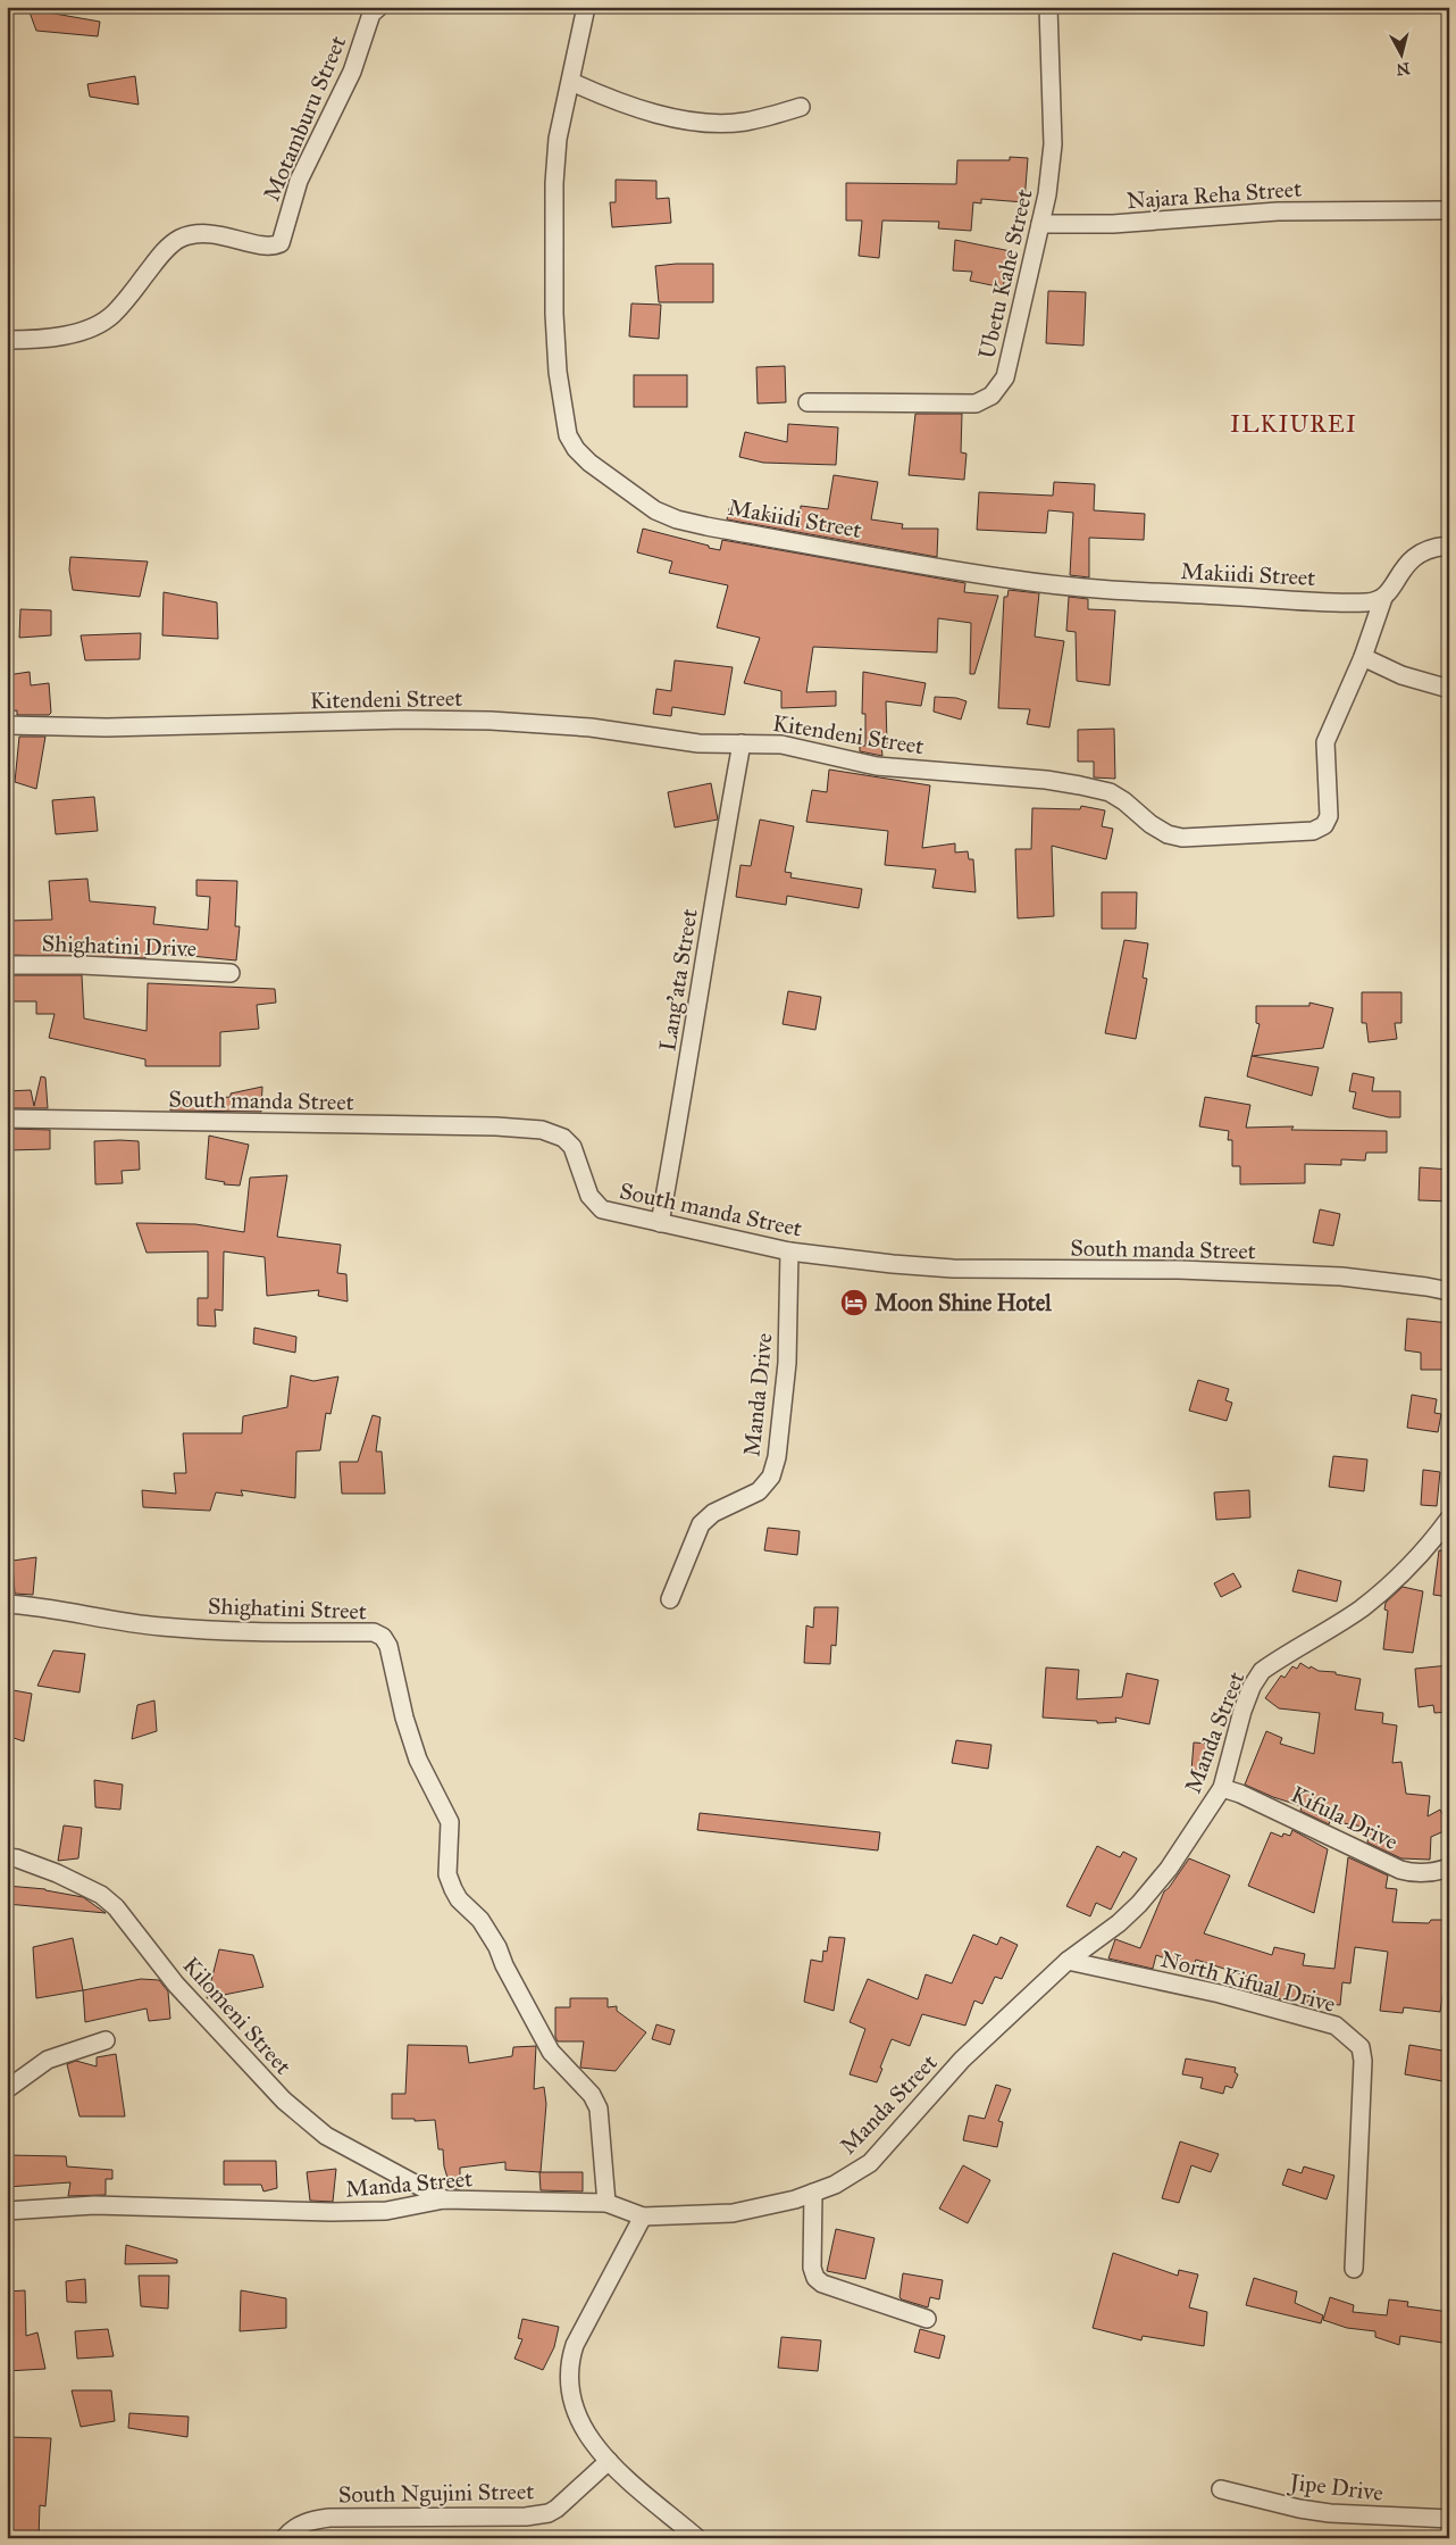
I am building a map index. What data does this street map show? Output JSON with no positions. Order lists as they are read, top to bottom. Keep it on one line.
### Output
{"streets":{"street":["Motamburu Street","Najara Reha Street","Ubetu Kahe Street","Makiidi Street","Kitendeni Street","Shighatini Drive","Lang'ata Street","South manda Street","Manda Drive","Shighatini Street","Manda Street","Kifula Drive","North Kifual Drive","Kilomeni Street","Jipe Drive","South Ngujini Street"]},"crossings":[["Najara Reha Street","Ubetu Kahe Street"],["Makiidi Street","Kitendeni Street"],["Kitendeni Street","Lang'ata Street"],["Lang'ata Street","South manda Street"],["South manda Street","Manda Drive"],["Shighatini Street","Manda Street"],["Manda Street","Kifula Drive"],["Manda Street","North Kifual Drive"],["Manda Street","Kilomeni Street"]],"districts":["ILKIUREI"],"places":{"hotel":["Moon Shine Hotel"]},"north":"bottom"}
